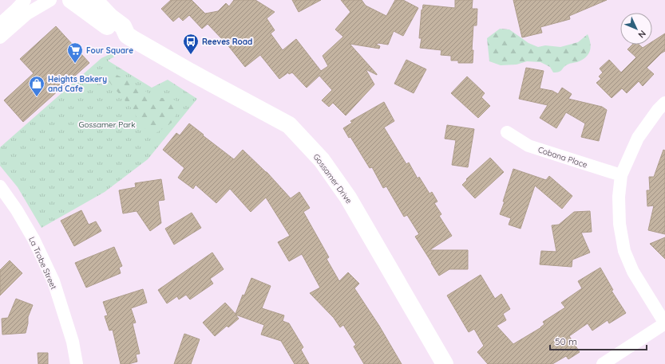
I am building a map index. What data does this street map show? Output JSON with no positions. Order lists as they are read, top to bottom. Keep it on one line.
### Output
{"streets":{"main road":["Gossamer Drive"],"street":["Cobana Place","La Trobe Street"]},"parks":["Gossamer Park"],"places":{"bus stop":["Reeves Road"],"supermarket":["Four Square"],"shop":["Heights Bakery and Cafe"]},"scale_bar":"50 m","north":"bottom right"}
